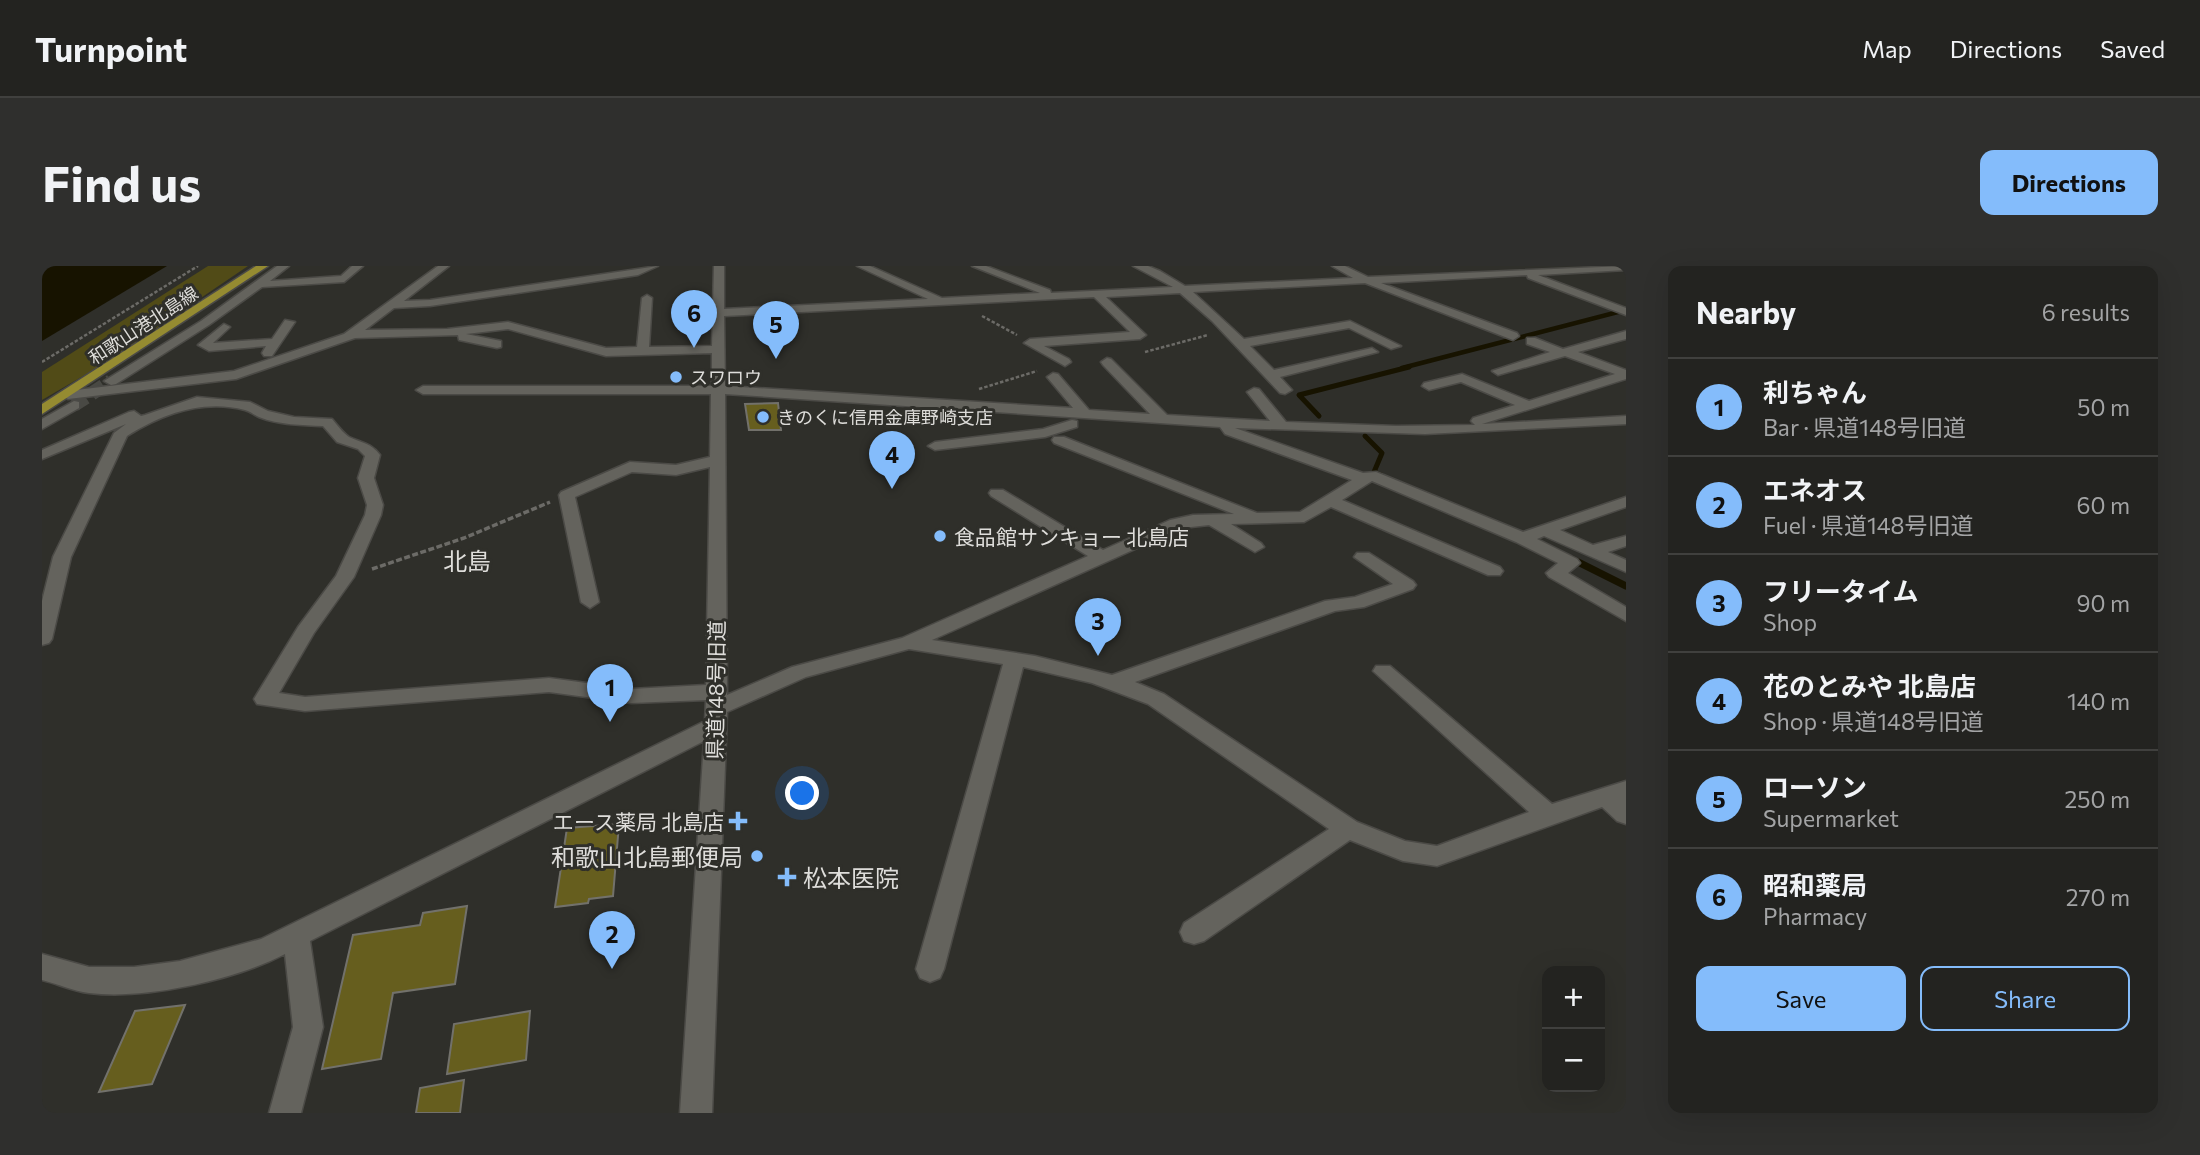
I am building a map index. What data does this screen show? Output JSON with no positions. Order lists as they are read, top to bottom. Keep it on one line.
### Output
{"streets":{"main road":["和歌山港北島線"],"street":["県道148号旧道"]},"districts":["北島"],"places":{"other":["スワロウ","きのくに信用金庫野崎支店","食品館サンキョー 北島店","和歌山北島郵便局"],"health":["エース薬局 北島店","松本医院"]},"page":{"header":"Turnpoint","nav":["Map","Directions","Saved"],"buttons":["Directions",["Save","Share"]],"title":"Find us","heading":["Nearby","6 results"],"pins":["6","5","4","3","1","2"],"list":[{"mark":"1","name":"利ちゃん","note":"Bar · 県道148号旧道","value":"50 m"},{"mark":"2","name":"エネオス","note":"Fuel · 県道148号旧道","value":"60 m"},{"mark":"3","name":"フリータイム","note":"Shop","value":"90 m"},{"mark":"4","name":"花のとみや 北島店","note":"Shop · 県道148号旧道","value":"140 m"},{"mark":"5","name":"ローソン","note":"Supermarket","value":"250 m"},{"mark":"6","name":"昭和薬局","note":"Pharmacy","value":"270 m"}],"map_buttons":["+","−"]}}
